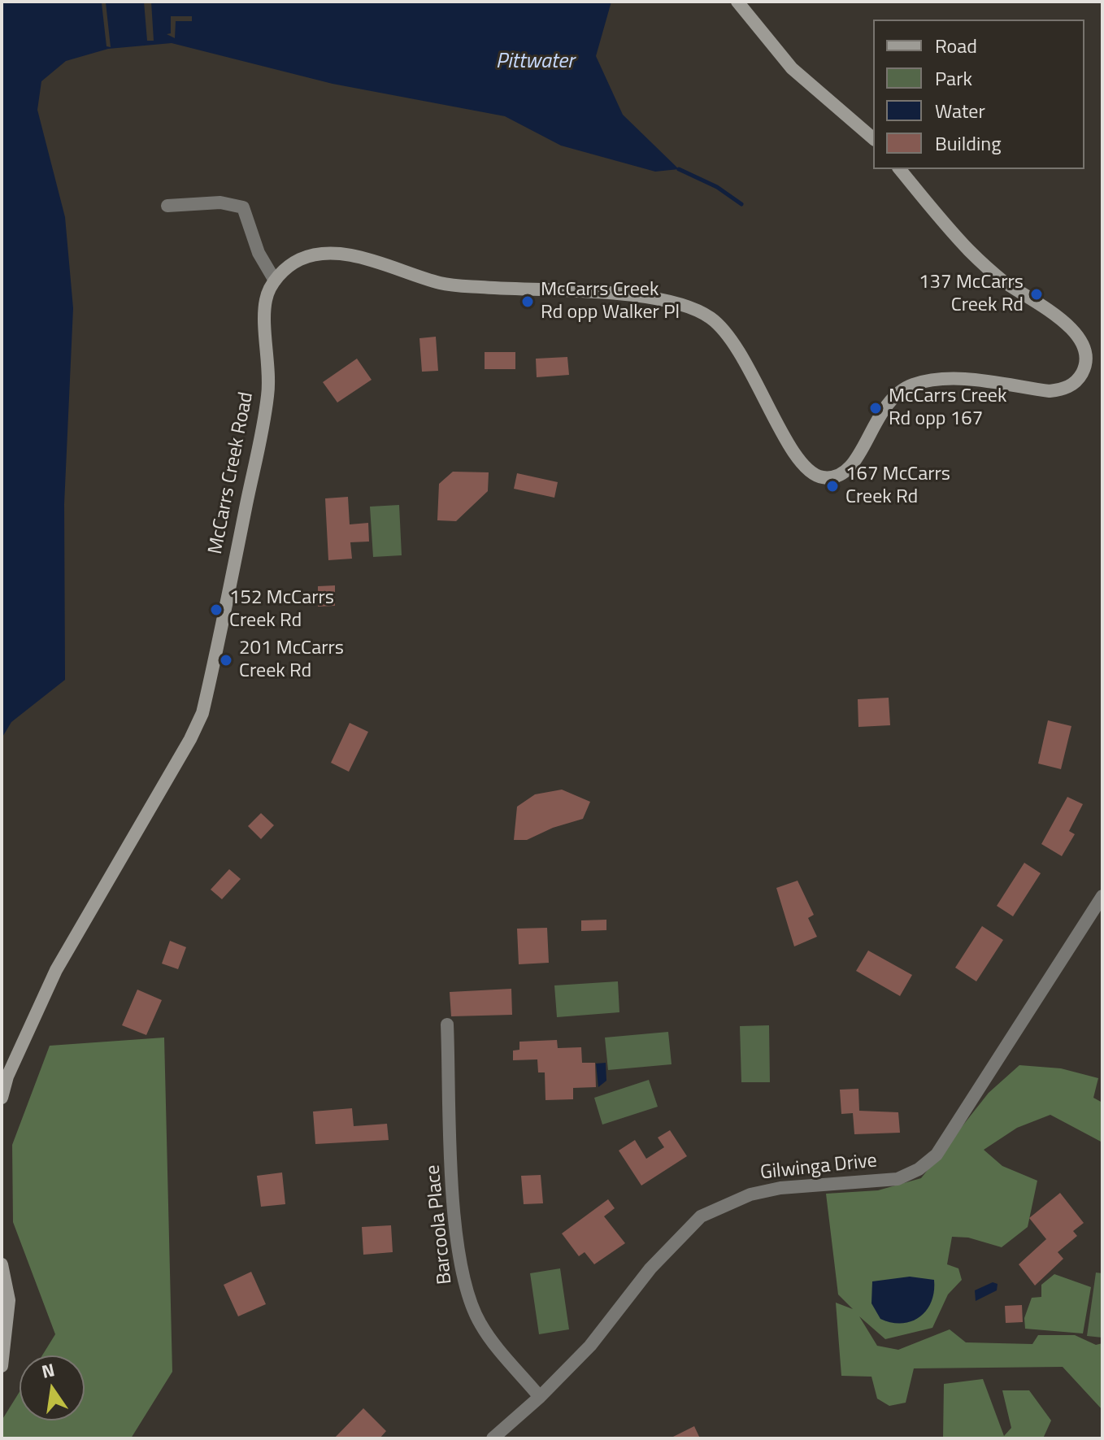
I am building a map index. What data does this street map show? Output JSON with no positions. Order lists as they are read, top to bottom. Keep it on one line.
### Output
{"streets":{"main road":["McCarrs Creek Road"],"street":["Gilwinga Drive","Barcoola Place"]},"crossings":[["Gilwinga Drive","Barcoola Place"]],"water":["Pittwater"],"places":["137 McCarrs Creek Rd","McCarrs Creek Rd opp Walker Pl","McCarrs Creek Rd opp 167","167 McCarrs Creek Rd","152 McCarrs Creek Rd","201 McCarrs Creek Rd"],"legend":["Road","Park","Water","Building"],"north":"top"}
